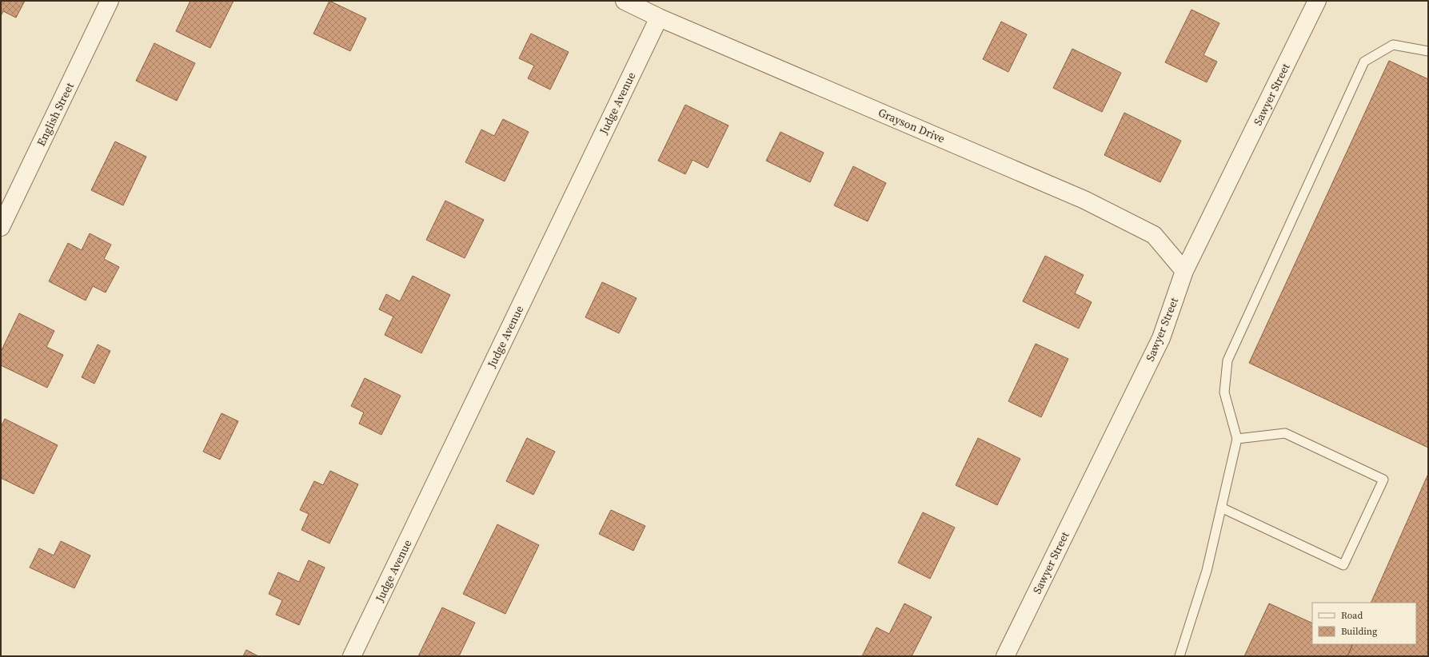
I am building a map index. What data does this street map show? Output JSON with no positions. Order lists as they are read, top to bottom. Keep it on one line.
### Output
{"streets":{"street":["Sawyer Street","Judge Avenue","English Street","Grayson Drive"]},"crossings":[["Sawyer Street","Grayson Drive"],["Judge Avenue","Grayson Drive"]],"legend":["Road","Building"]}
